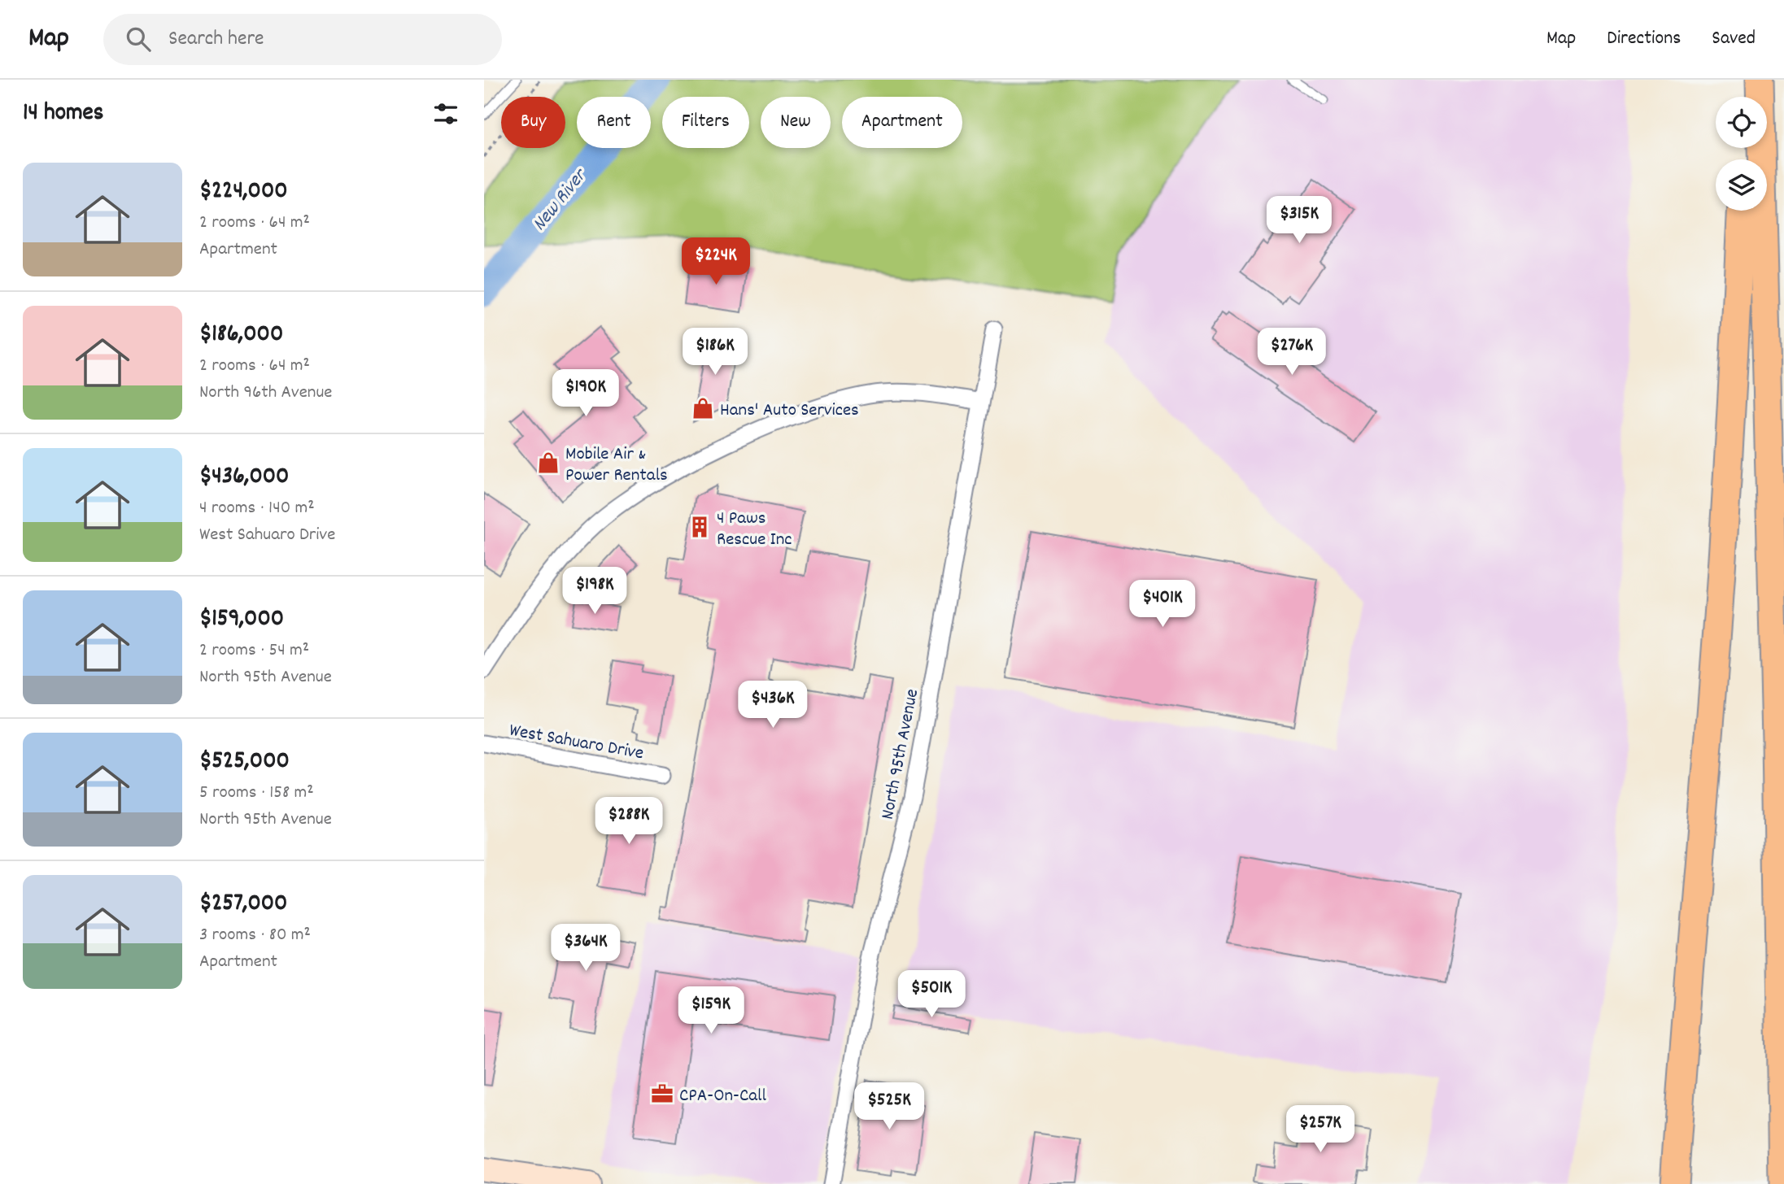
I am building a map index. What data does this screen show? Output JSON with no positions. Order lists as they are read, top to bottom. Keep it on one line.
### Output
{"streets":{"street":["West Sahuaro Drive","North 95th Avenue"]},"water":["New River"],"places":{"shop":["Hans' Auto Services","Mobile Air & Power Rentals"],"building":["4 Paws Rescue Inc"],"office":["CPA-On-Call"]},"page":{"header":"Map","search":"Search here","nav":["Map","Directions","Saved"],"heading":"14 homes","chip":["Buy","Rent","Filters","New","Apartment"],"list":[{"name":"$224,000","note":"2 rooms · 64 m² · Apartment"},{"name":"$186,000","note":"2 rooms · 64 m² · North 96th Avenue"},{"name":"$436,000","note":"4 rooms · 140 m² · West Sahuaro Drive"},{"name":"$159,000","note":"2 rooms · 54 m² · North 95th Avenue"},{"name":"$525,000","note":"5 rooms · 158 m² · North 95th Avenue"},{"name":"$257,000","note":"3 rooms · 80 m² · Apartment"}],"price":["$315K","$224K","$186K","$276K","$190K","$198K","$401K","$436K","$288K","$364K","$501K","$159K","$525K","$257K"]}}
